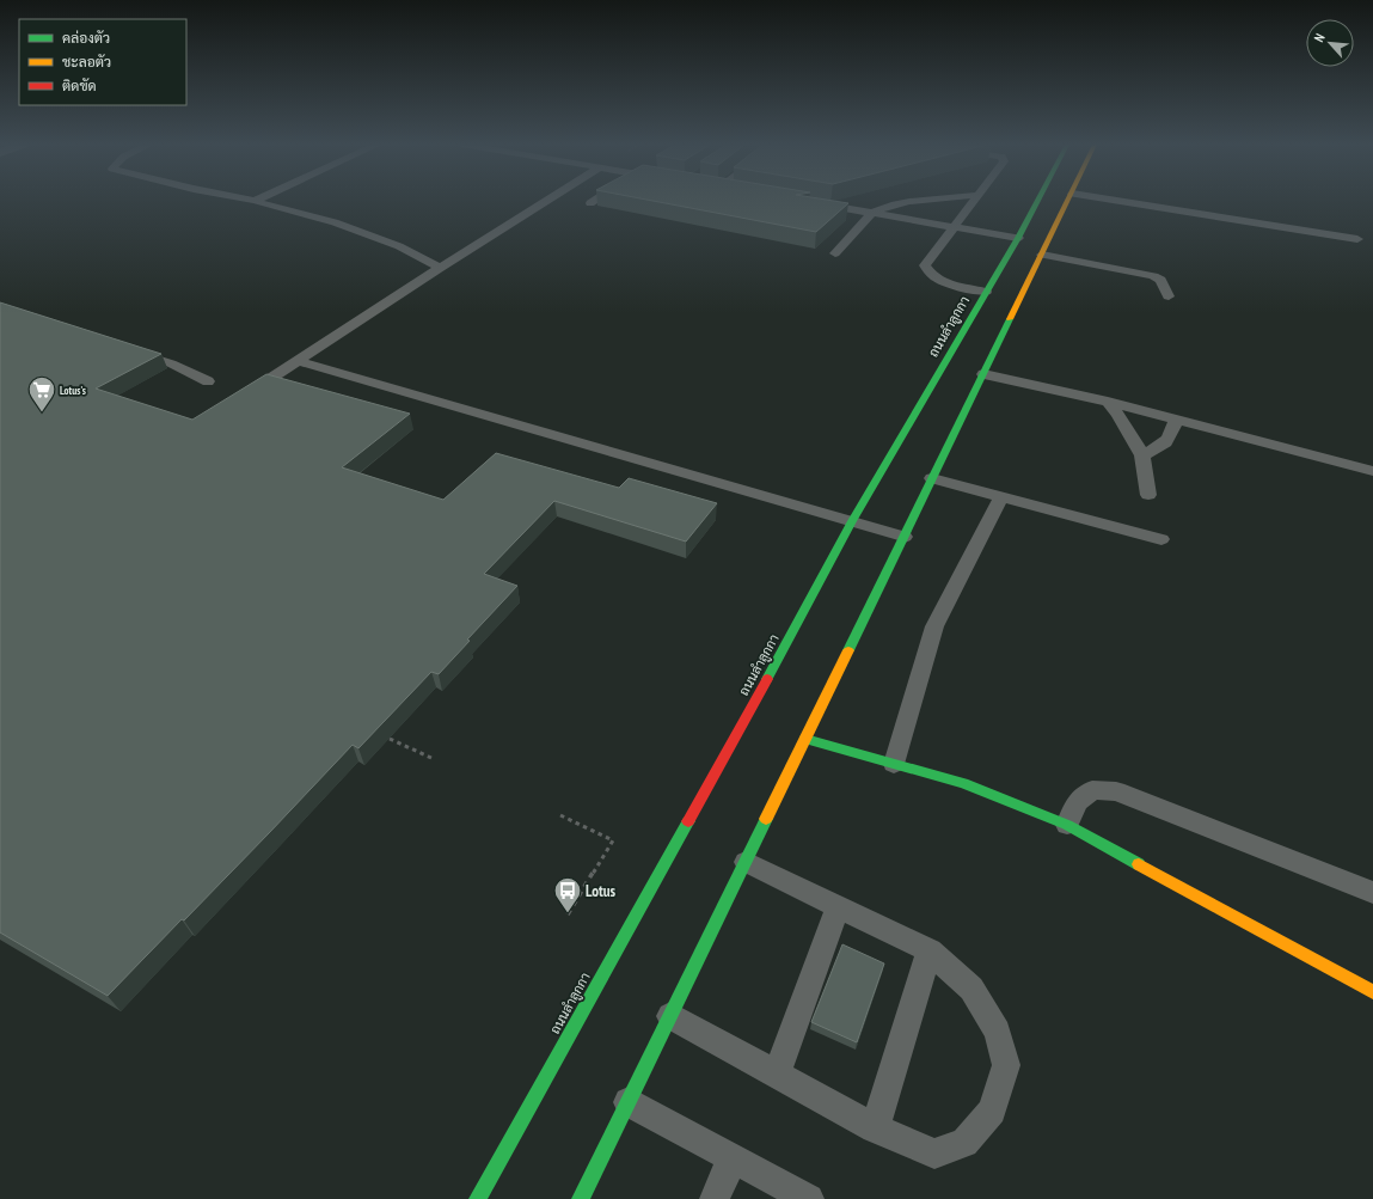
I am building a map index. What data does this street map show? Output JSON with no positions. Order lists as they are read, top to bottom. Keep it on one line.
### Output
{"streets":{"main road":["ถนนลำลูกกา"]},"places":{"supermarket":["Lotus's"],"bus stop":["Lotus"]},"legend":["คล่องตัว","ชะลอตัว","ติดขัด"],"north":"top left"}
